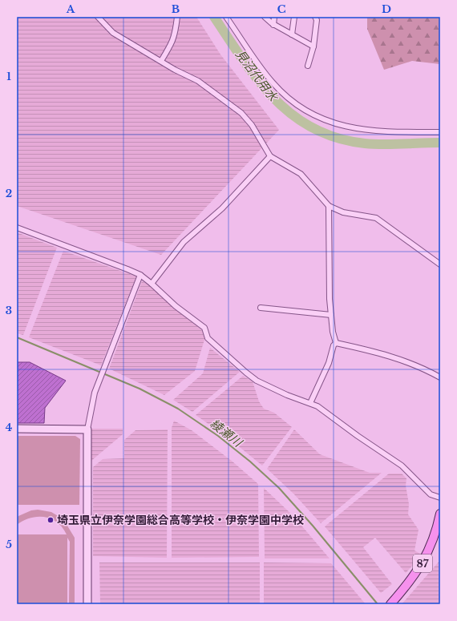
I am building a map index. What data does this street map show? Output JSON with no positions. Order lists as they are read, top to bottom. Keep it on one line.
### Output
{"streets":{"main road":["87"]},"water":["見沼代用水","綾瀬川"],"places":["埼玉県立伊奈学園総合高等学校・伊奈学園中学校"],"grid":{"columns":["A","B","C","D"],"rows":["1","2","3","4","5"]}}
